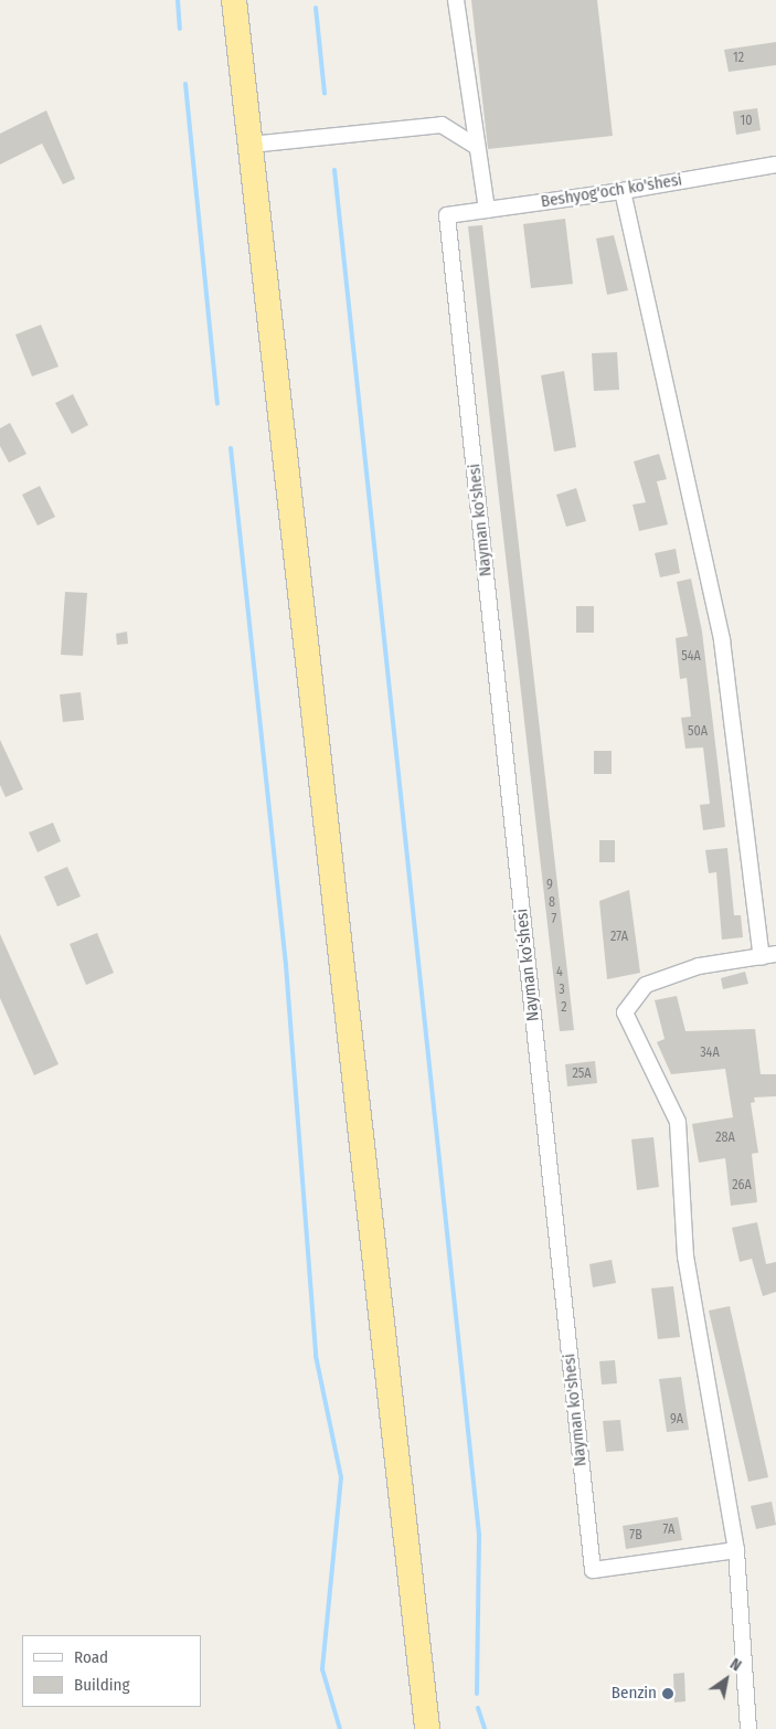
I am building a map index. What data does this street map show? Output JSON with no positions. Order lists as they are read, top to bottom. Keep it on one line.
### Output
{"streets":{"street":["Beshyog'och ko'shesi","Nayman ko'shesi"]},"crossings":[["Beshyog'och ko'shesi","Nayman ko'shesi"]],"places":["Benzin"],"house_numbers":["12","10","54A","50A","9","8","7","27A","4","3","2","34A","25A","28A","26A","9A","7A","7B"],"legend":["Road","Building"],"north":"top right"}
